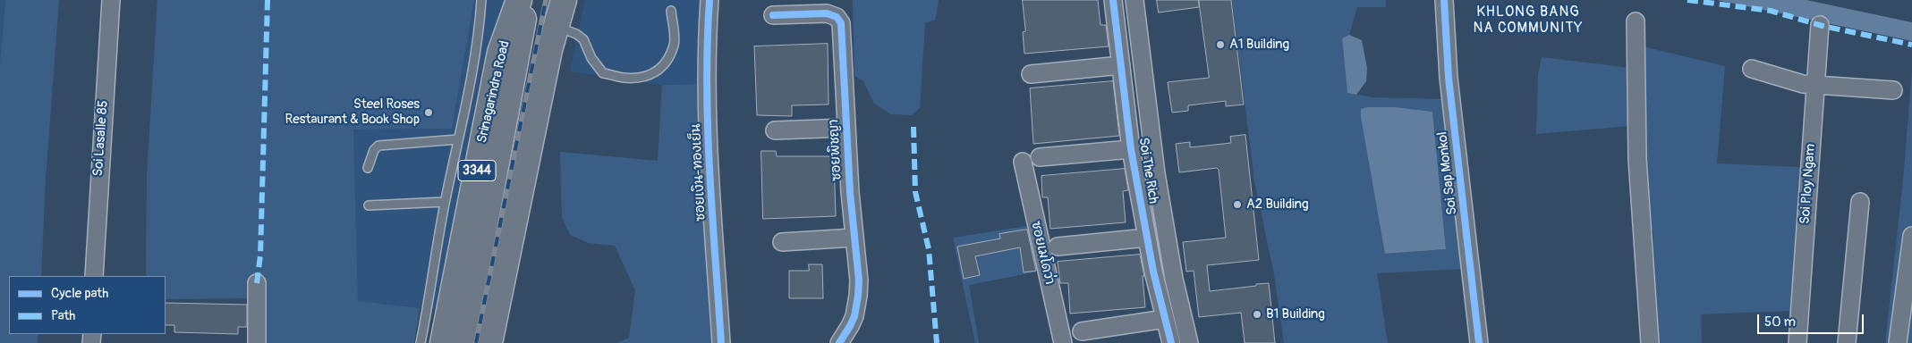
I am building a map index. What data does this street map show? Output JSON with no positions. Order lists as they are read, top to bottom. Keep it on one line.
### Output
{"streets":{"main road":["Srinagarindra Road","3344"],"street":["Soi Lasalle 85","ซอยพิชญา","Soi The Rich","ซอยเงิน-ทองเย็น","Soi Sap Monkol","Soi Ploy Ngam","ซอยเมโดว่า"]},"districts":["KHLONG BANG NA COMMUNITY"],"places":["A1 Building","Steel Roses Restaurant & Book Shop","A2 Building","B1 Building"],"legend":["Cycle path","Path"],"scale_bar":"50 m"}
